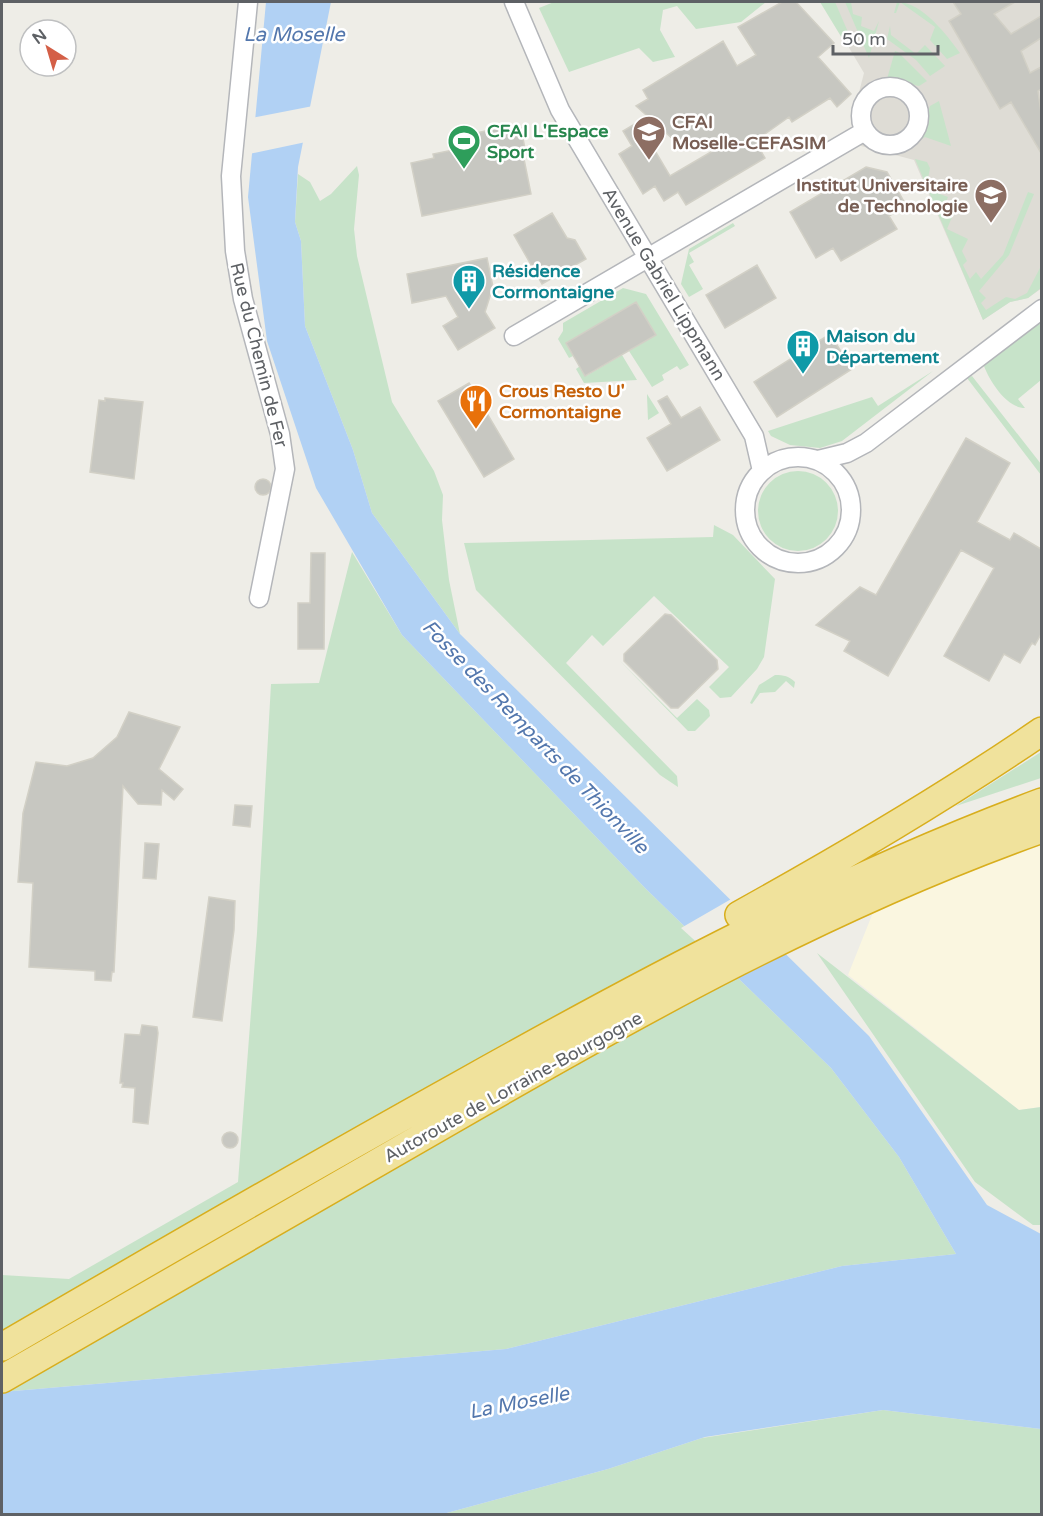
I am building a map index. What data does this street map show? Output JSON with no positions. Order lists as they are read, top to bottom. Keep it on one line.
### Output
{"streets":{"highway":["Autoroute de Lorraine-Bourgogne"],"street":["Avenue Gabriel Lippmann","Rue du Chemin de Fer"]},"water":["La Moselle","Fosse des Remparts de Thionville"],"places":{"school or university":["CFAI Moselle-CEFASIM","Institut Universitaire de Technologie"],"sports":["CFAI L'Espace Sport"],"building":["Résidence Cormontaigne","Maison du Département"],"restaurant":["Crous Resto U' Cormontaigne"]},"scale_bar":"50 m","north":"top left"}
